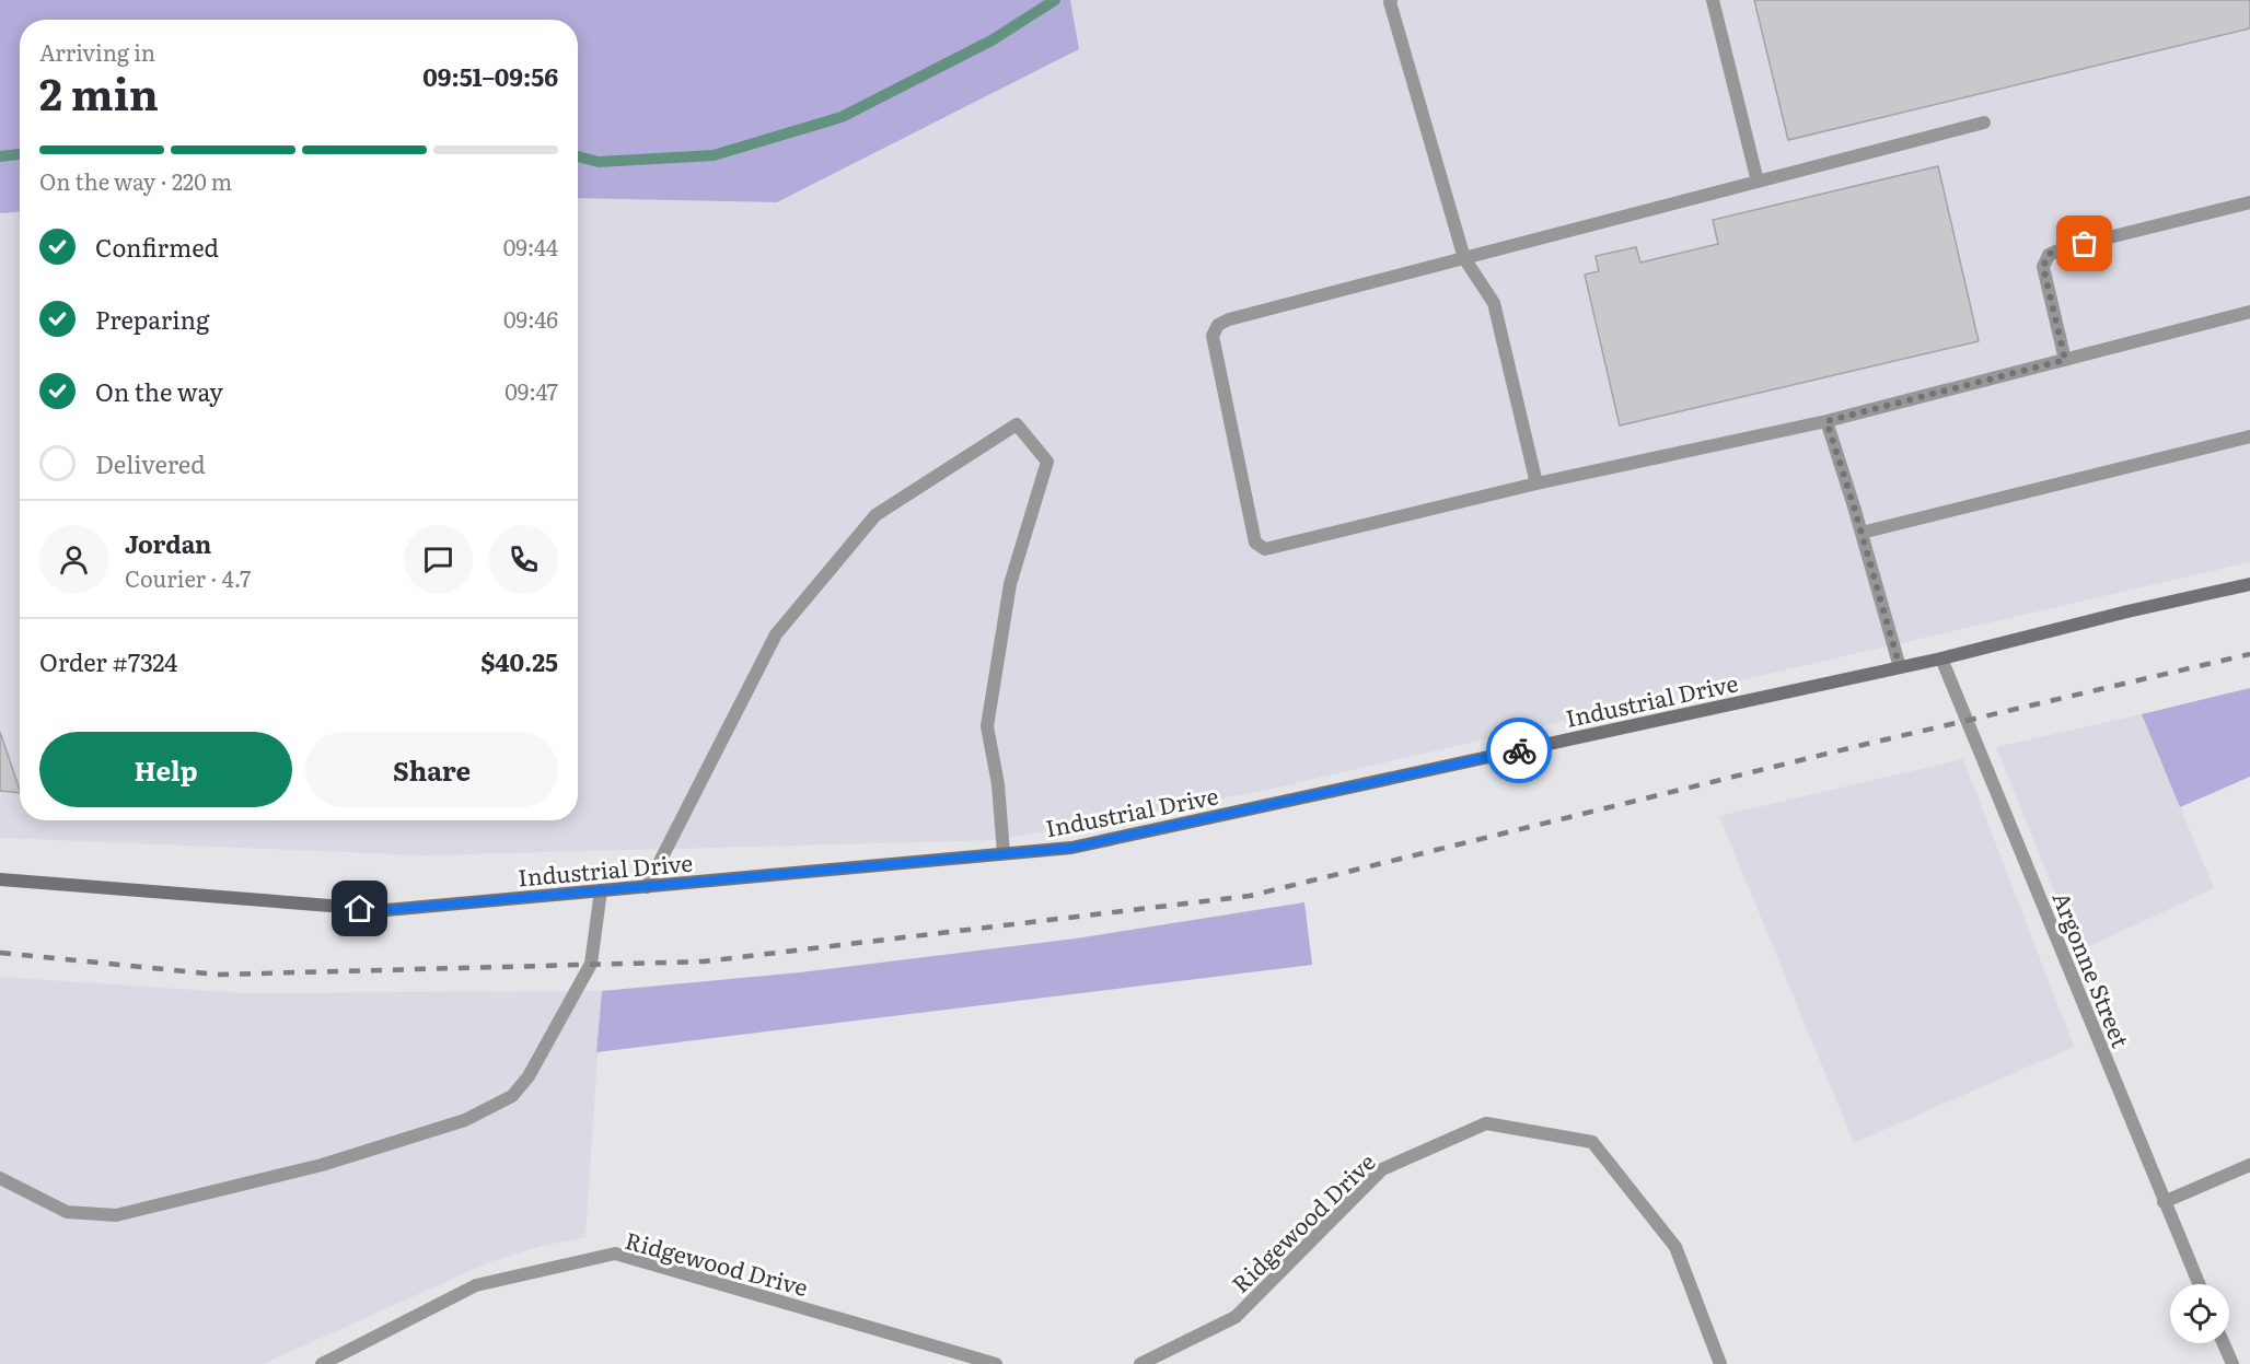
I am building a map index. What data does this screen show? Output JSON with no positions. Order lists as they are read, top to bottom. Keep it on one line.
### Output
{"streets":{"main road":["Industrial Drive"],"street":["Argonne Street","Ridgewood Drive"]},"crossings":[["Industrial Drive","Argonne Street"]],"page":{"heading":["2 min","Arriving in","09:51–09:56"],"panel":["Jordan","Courier · 4.7","Order #7324","$40.25"],"bar":"On the way · 220 m","list":[["Confirmed","09:44"],["Preparing","09:46"],["On the way","09:47"],"Delivered"],"buttons":["Help","Share"]}}
